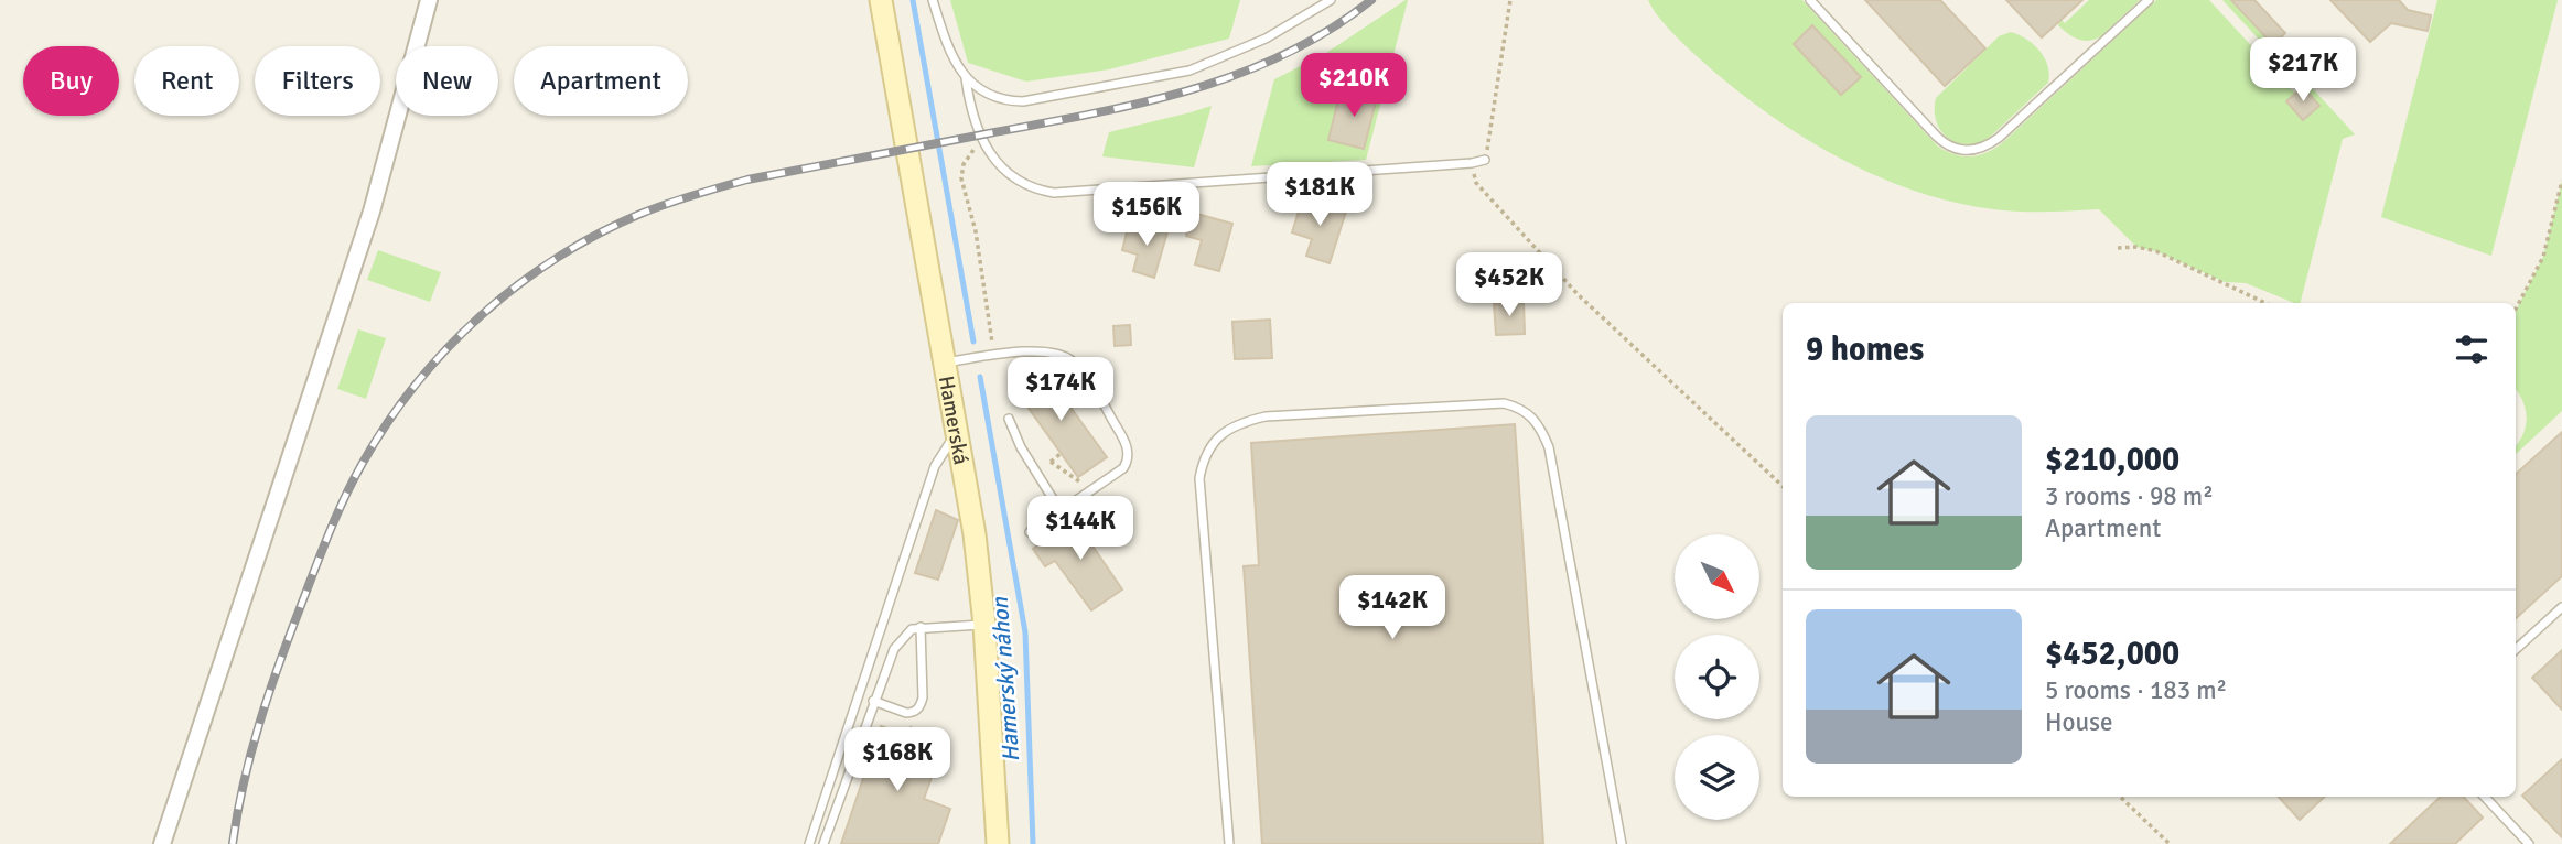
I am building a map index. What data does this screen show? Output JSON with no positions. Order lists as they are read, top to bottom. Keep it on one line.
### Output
{"streets":{"street":["Hamerská"]},"water":["Hamerský náhon"],"north":"bottom right","page":{"price":["$217K","$210K","$181K","$156K","$452K","$174K","$144K","$142K","$168K"],"chip":["Buy","Rent","Filters","New","Apartment"],"heading":"9 homes","list":[{"name":"$210,000","note":"3 rooms · 98 m² · Apartment"},{"name":"$452,000","note":"5 rooms · 183 m² · House"}]}}
